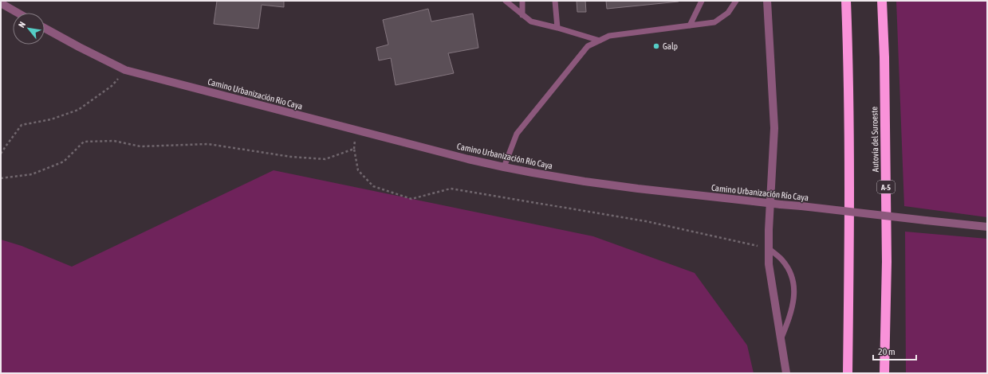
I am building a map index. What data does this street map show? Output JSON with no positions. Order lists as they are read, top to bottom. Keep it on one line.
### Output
{"streets":{"highway":["Autovía del Suroeste","A-5"],"street":["Camino Urbanización Río Caya"]},"places":["Galp"],"scale_bar":"20 m","north":"top left"}
